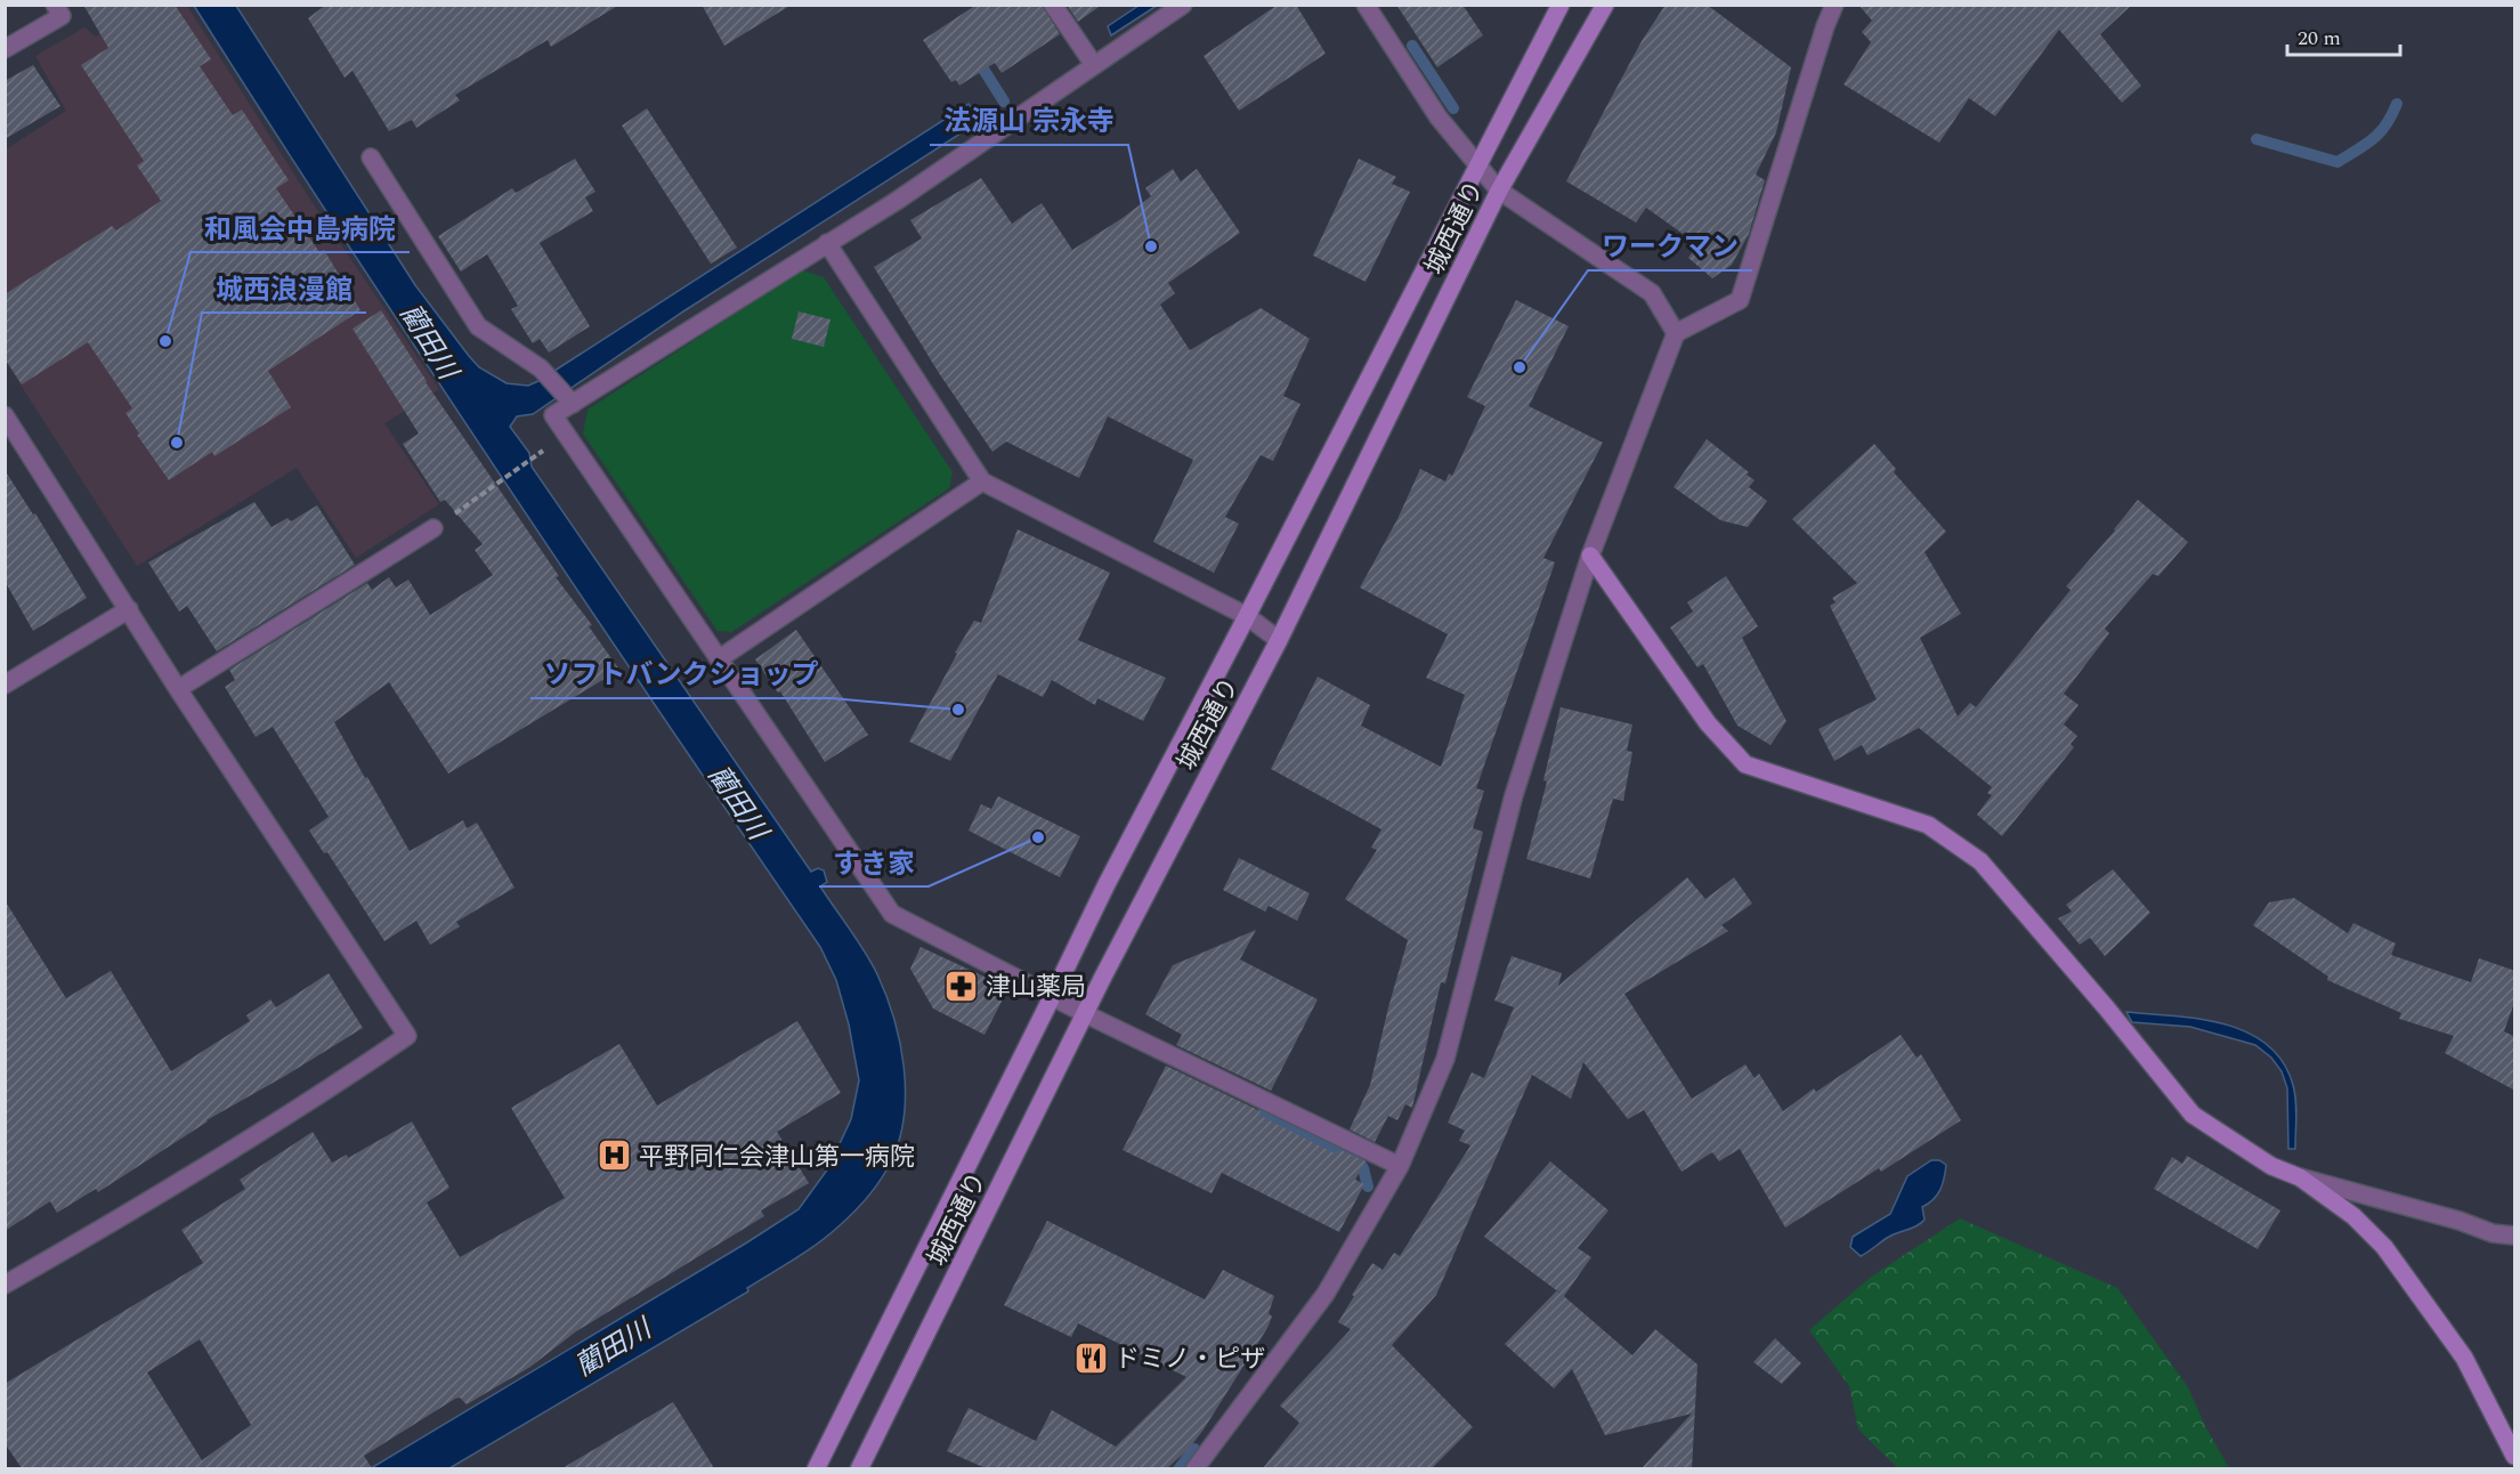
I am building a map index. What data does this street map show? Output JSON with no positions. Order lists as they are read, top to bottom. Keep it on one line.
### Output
{"streets":{"street":["城西通り"]},"water":["藺田川"],"places":{"other":["法源山 宗永寺","和風会中島病院","ワークマン","城西浪漫館","ソフトバンクショップ","すき家"],"pharmacy":["津山薬局"],"hospital":["平野同仁会津山第一病院"],"restaurant":["ドミノ・ピザ"]},"scale_bar":"20 m"}
